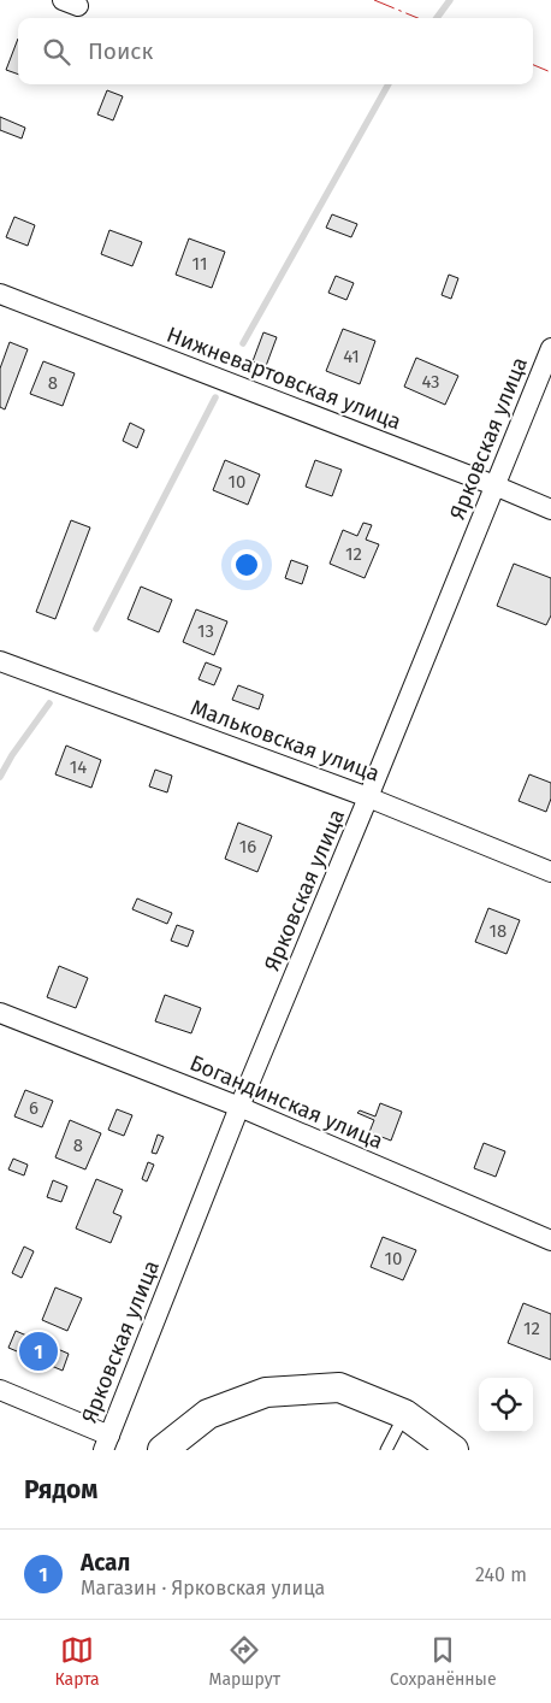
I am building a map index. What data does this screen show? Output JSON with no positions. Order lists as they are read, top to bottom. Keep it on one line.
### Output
{"streets":{"street":["Нижневартовская улица","Ярковская улица","Мальковская улица","Богандинская улица"]},"crossings":[["Нижневартовская улица","Ярковская улица"],["Ярковская улица","Мальковская улица"],["Ярковская улица","Богандинская улица"]],"house_numbers":["11","41","43","8","10","12","13","14","16","18","6","8","10","12"],"page":{"search":"Поиск","pins":"1","heading":"Рядом","list":[{"mark":"1","name":"Асал","note":"Магазин · Ярковская улица","value":"240 m"}],"nav":["Карта","Маршрут","Сохранённые"]}}
